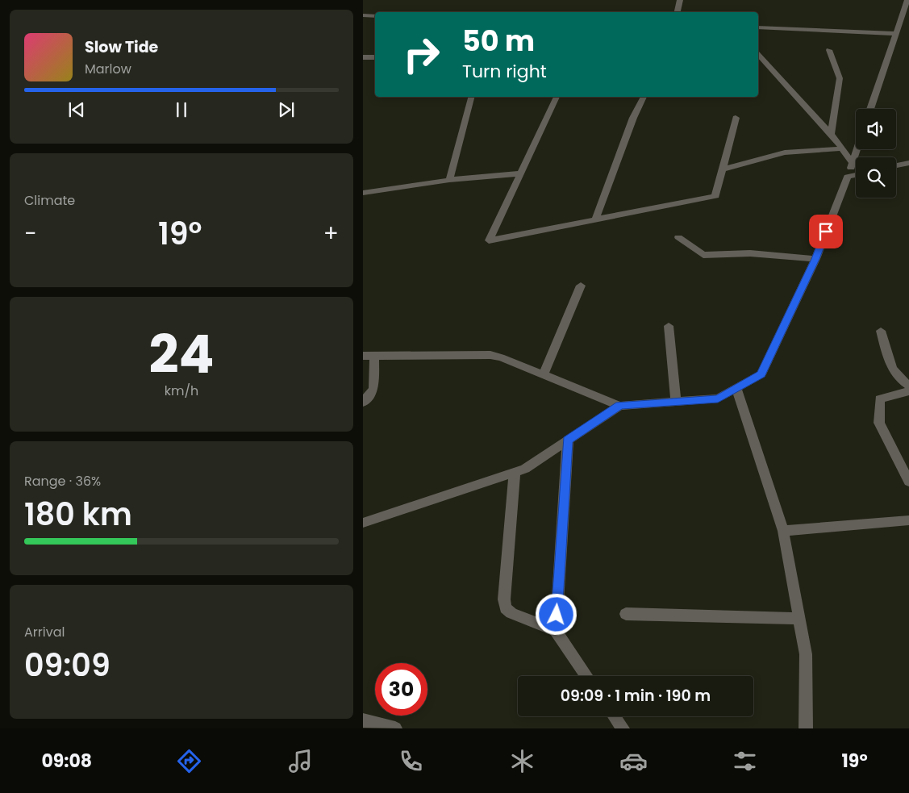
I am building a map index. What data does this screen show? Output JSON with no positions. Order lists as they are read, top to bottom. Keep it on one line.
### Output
{"page":{"turn":["50 m","Turn right"],"song":["Slow Tide","Marlow"],"tile":["Climate",["24","km/h"],["Range · 36%","180 km"],["Arrival","09:09"]],"heat":["−","19°","+"],"limit":"30","trip":"09:09 · 1 min · 190 m","tabs":["09:08","19°"]}}
